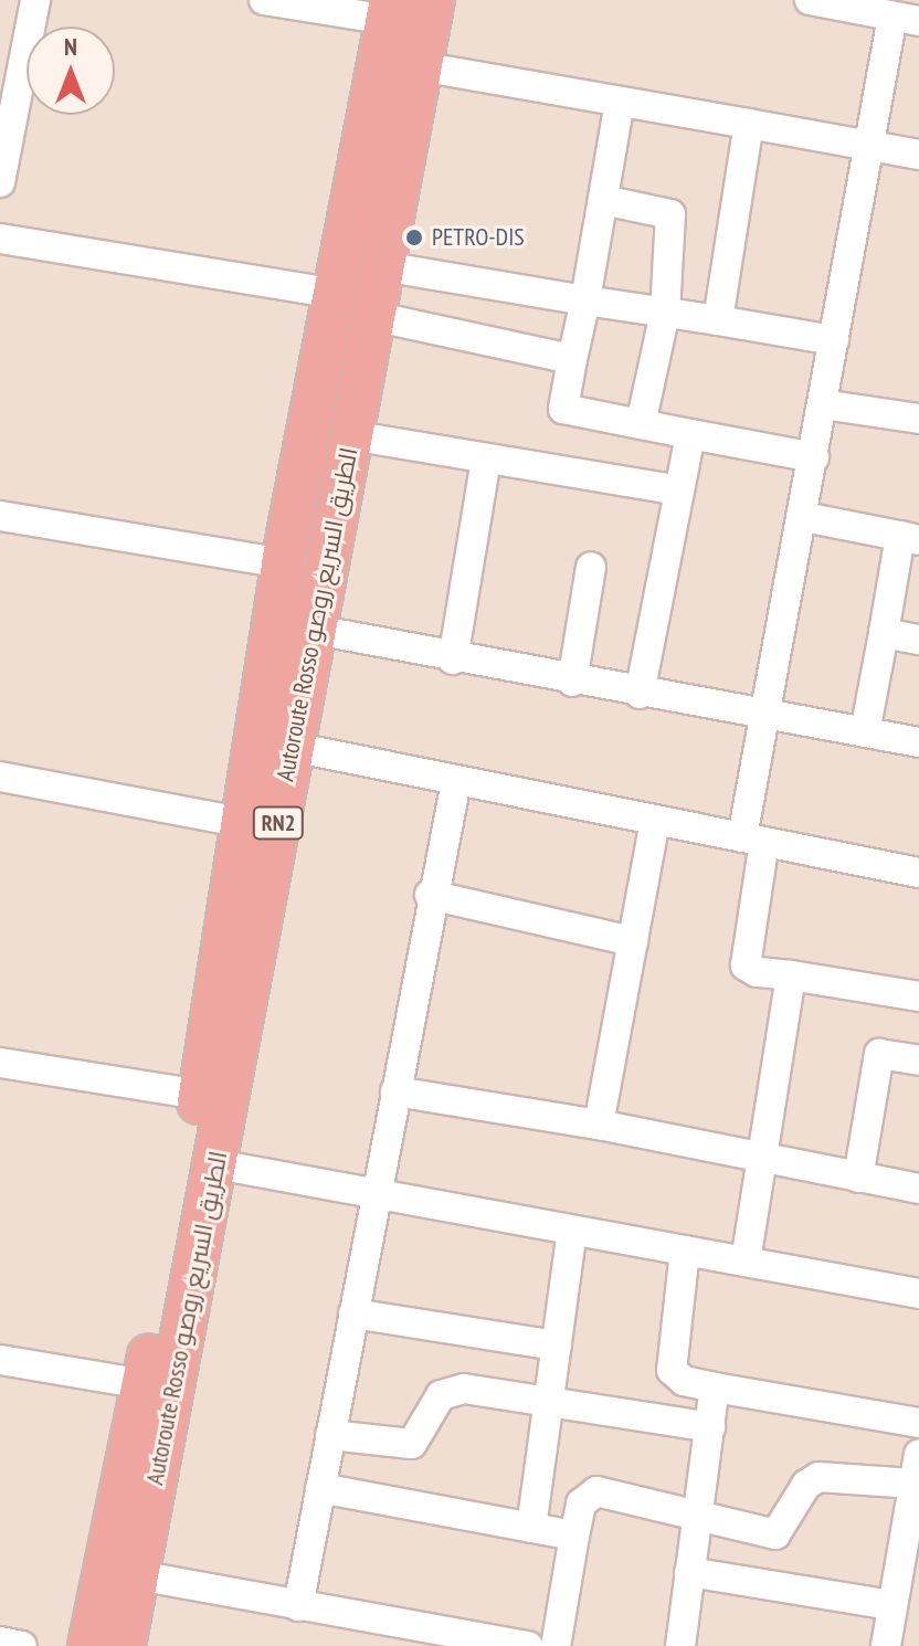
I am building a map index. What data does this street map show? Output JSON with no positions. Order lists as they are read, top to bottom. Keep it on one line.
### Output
{"streets":{"highway":["Autoroute Rosso الطريق السريع روصو","RN2"]},"places":["PETRO-DIS"],"north":"top"}
